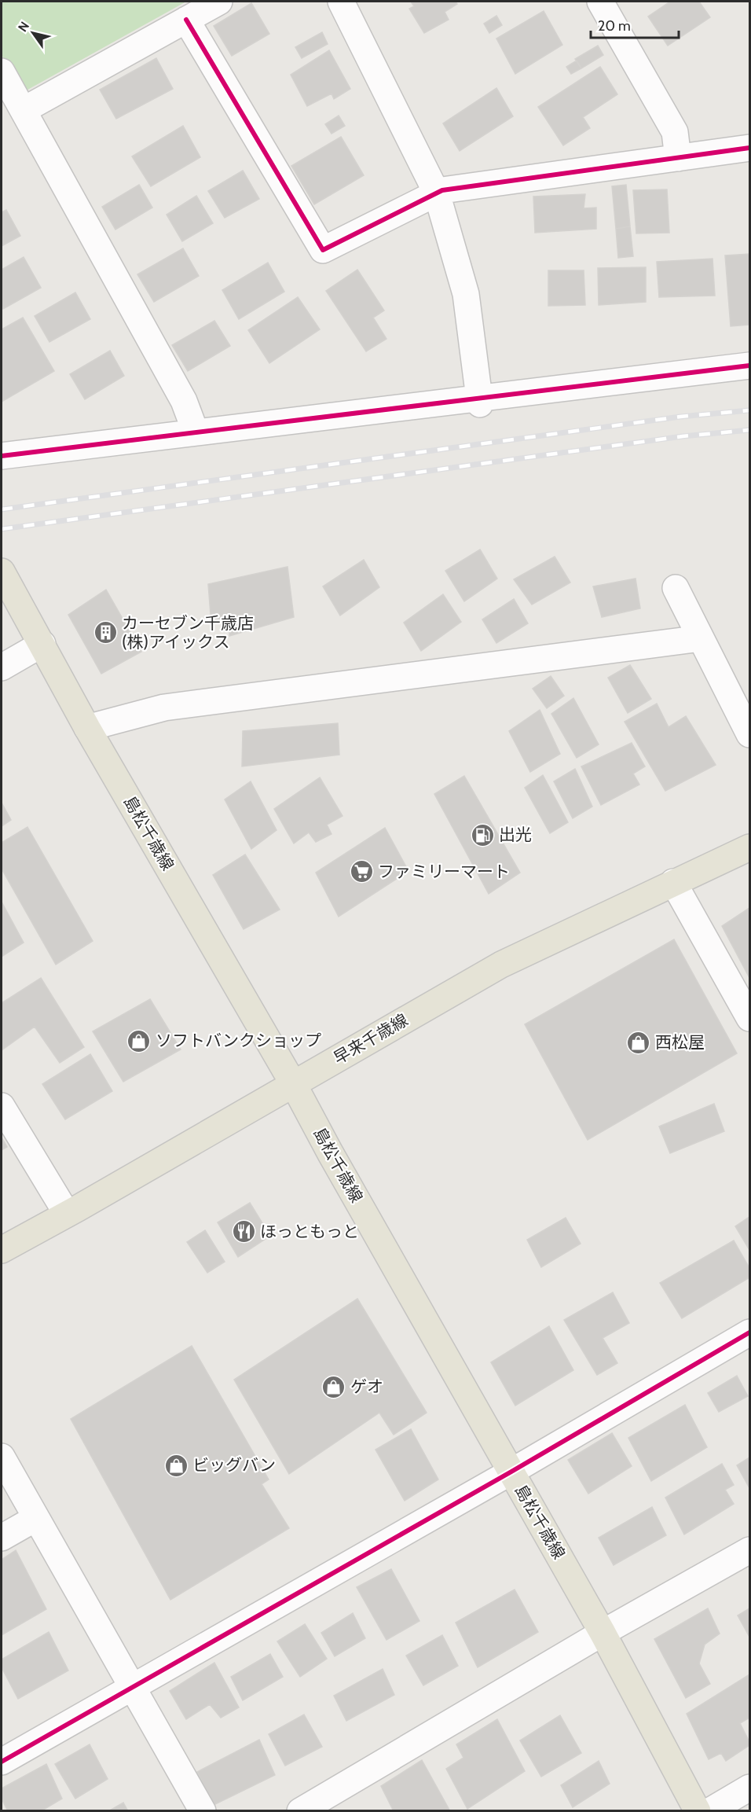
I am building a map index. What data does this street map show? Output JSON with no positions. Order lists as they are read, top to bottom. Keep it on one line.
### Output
{"streets":{"main road":["島松千歳線","早来千歳線"]},"crossings":[["島松千歳線","早来千歳線"]],"places":{"building":["カーセブン千歳店 (株)アイックス"],"fuel station":["出光"],"supermarket":["ファミリーマート"],"shop":["ソフトバンクショップ","西松屋","ゲオ","ビッグバン"],"restaurant":["ほっともっと"]},"scale_bar":"20 m","north":"top left"}
